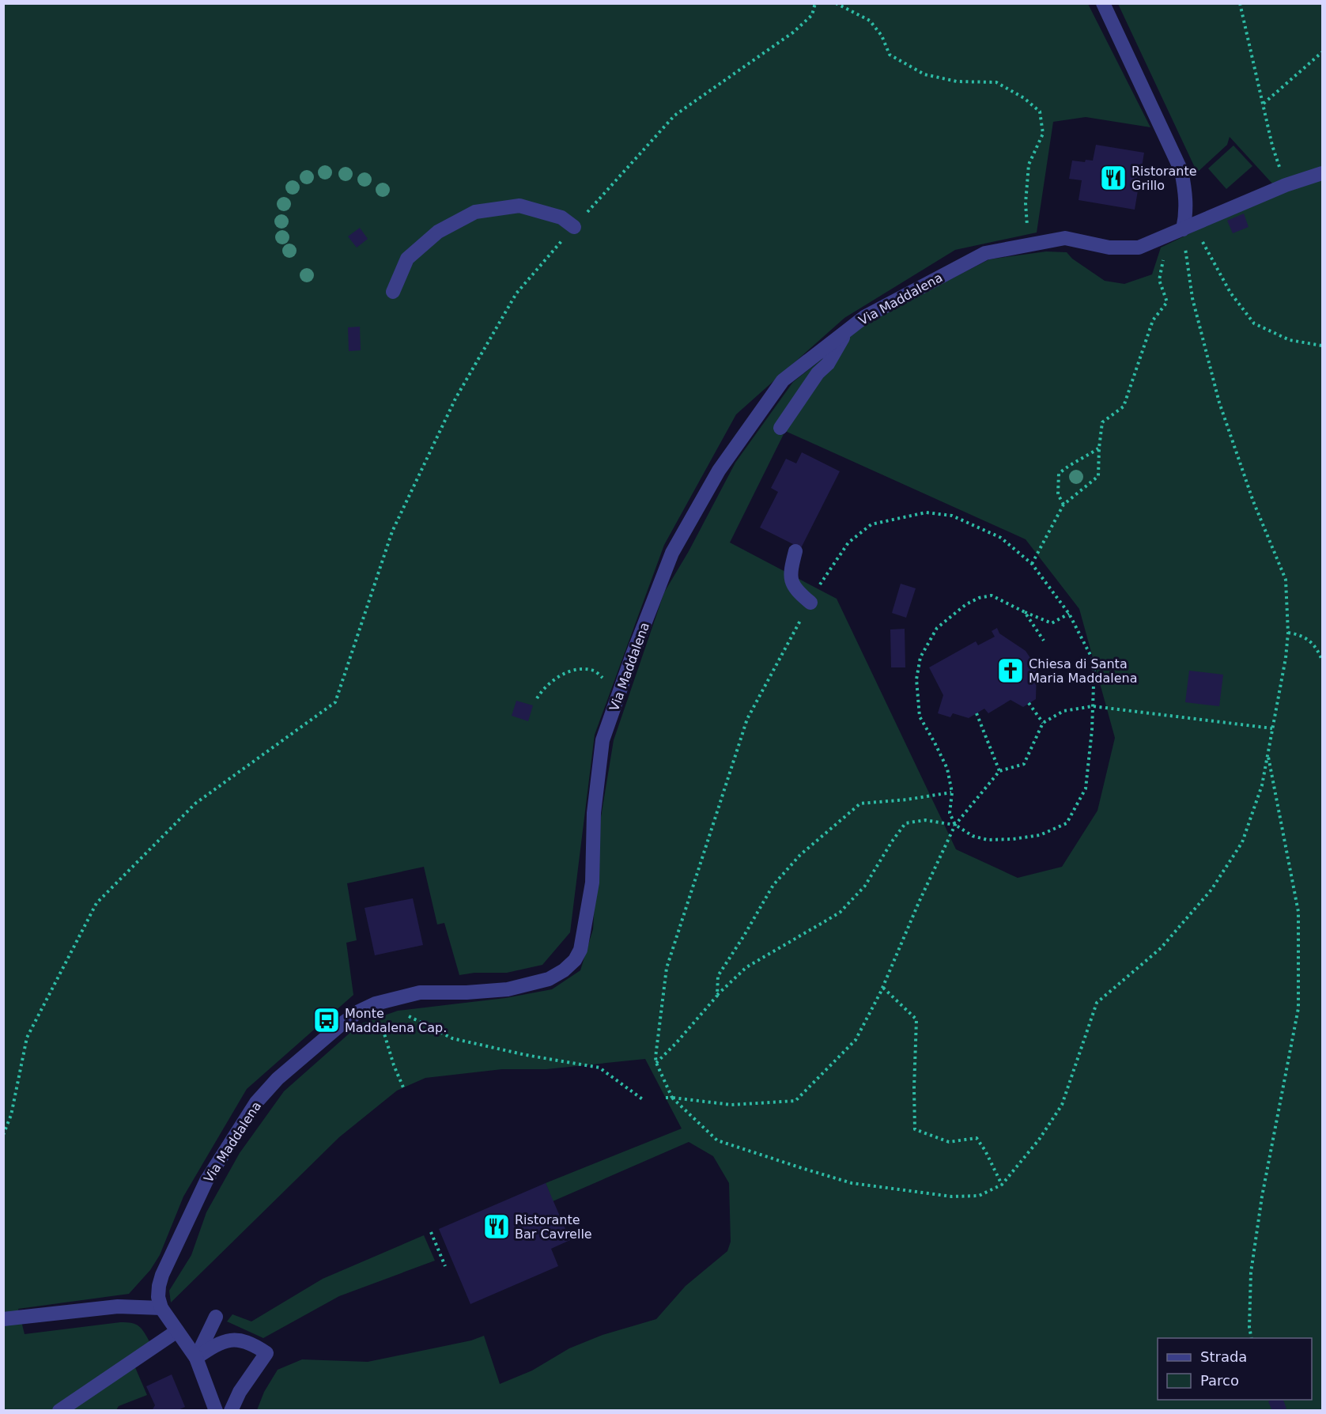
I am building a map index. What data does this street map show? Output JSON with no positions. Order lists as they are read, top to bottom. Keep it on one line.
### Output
{"streets":{"street":["Via Maddalena"]},"places":{"restaurant":["Ristorante Grillo","Ristorante Bar Cavrelle"],"church":["Chiesa di Santa Maria Maddalena"],"bus stop":["Monte Maddalena Cap."]},"legend":["Strada","Parco"]}
